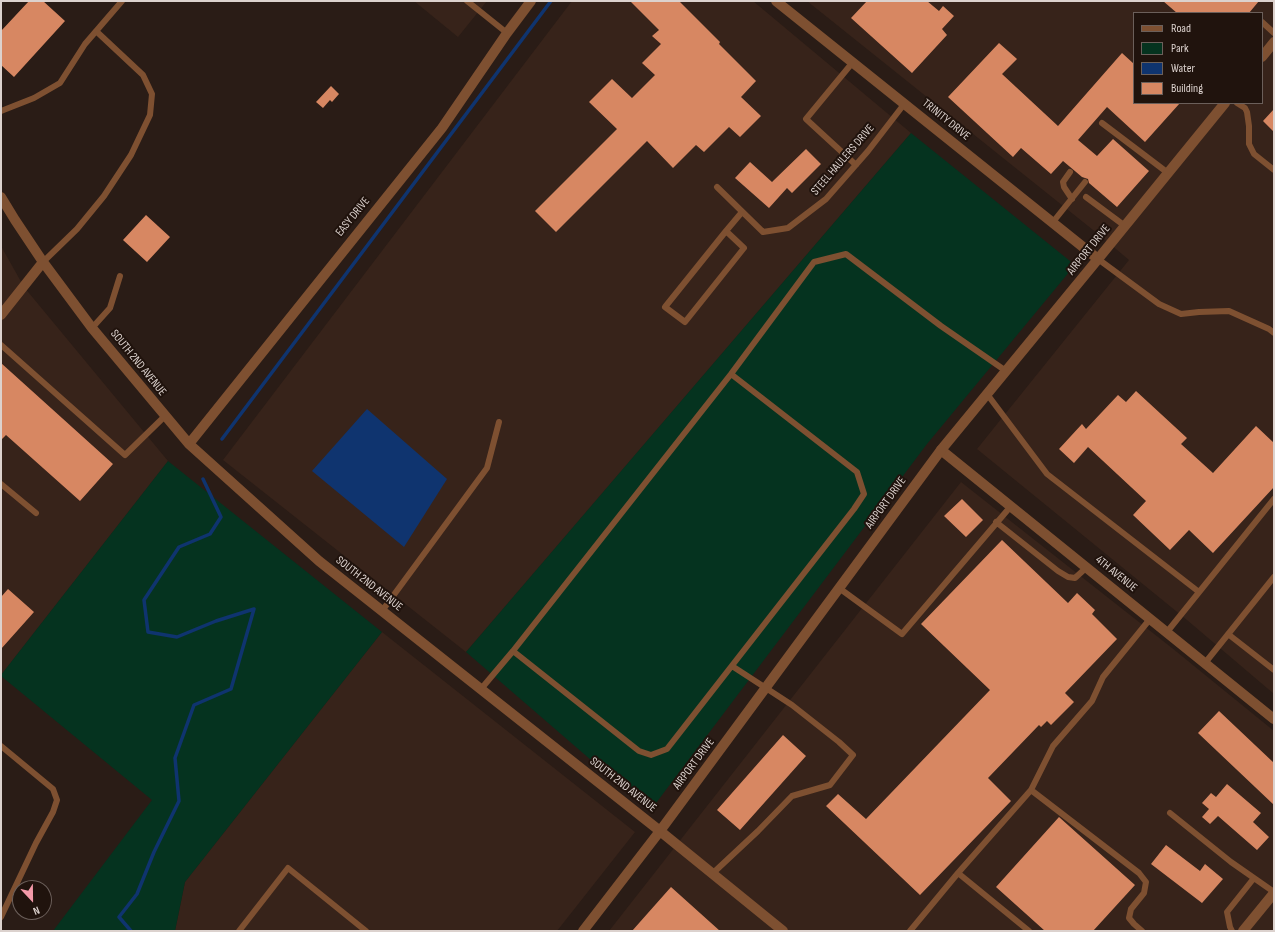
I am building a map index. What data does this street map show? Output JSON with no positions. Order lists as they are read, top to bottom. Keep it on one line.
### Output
{"streets":{"street":["TRINITY DRIVE","EASY DRIVE","AIRPORT DRIVE","SOUTH 2ND AVENUE","4TH AVENUE"],"lane":["STEEL HAULERS DRIVE"]},"crossings":[["TRINITY DRIVE","STEEL HAULERS DRIVE"],["TRINITY DRIVE","AIRPORT DRIVE"],["EASY DRIVE","SOUTH 2ND AVENUE"],["AIRPORT DRIVE","SOUTH 2ND AVENUE"],["AIRPORT DRIVE","4TH AVENUE"]],"legend":["Road","Park","Water","Building"],"north":"bottom"}
